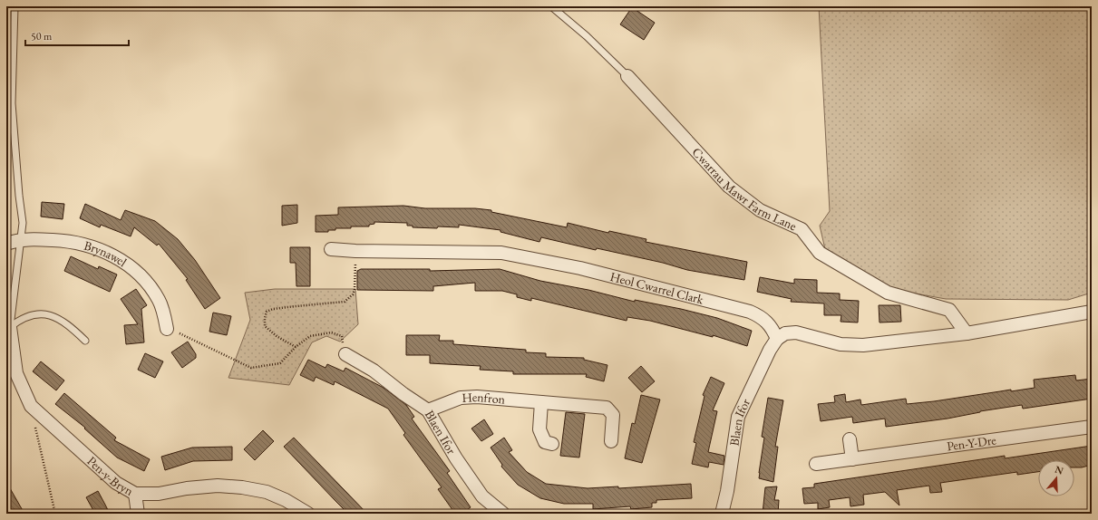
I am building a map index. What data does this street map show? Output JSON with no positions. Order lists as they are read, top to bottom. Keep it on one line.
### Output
{"streets":{"street":["Cwarrau Mawr Farm Lane","Brynawel","Heol Cwarrel Clark","Henfron","Blaen Ifor","Pen-Y-Dre","Pen-y-Bryn"]},"crossings":[["Heol Cwarrel Clark","Blaen Ifor"],["Henfron","Blaen Ifor"]],"scale_bar":"50 m","north":"top"}
